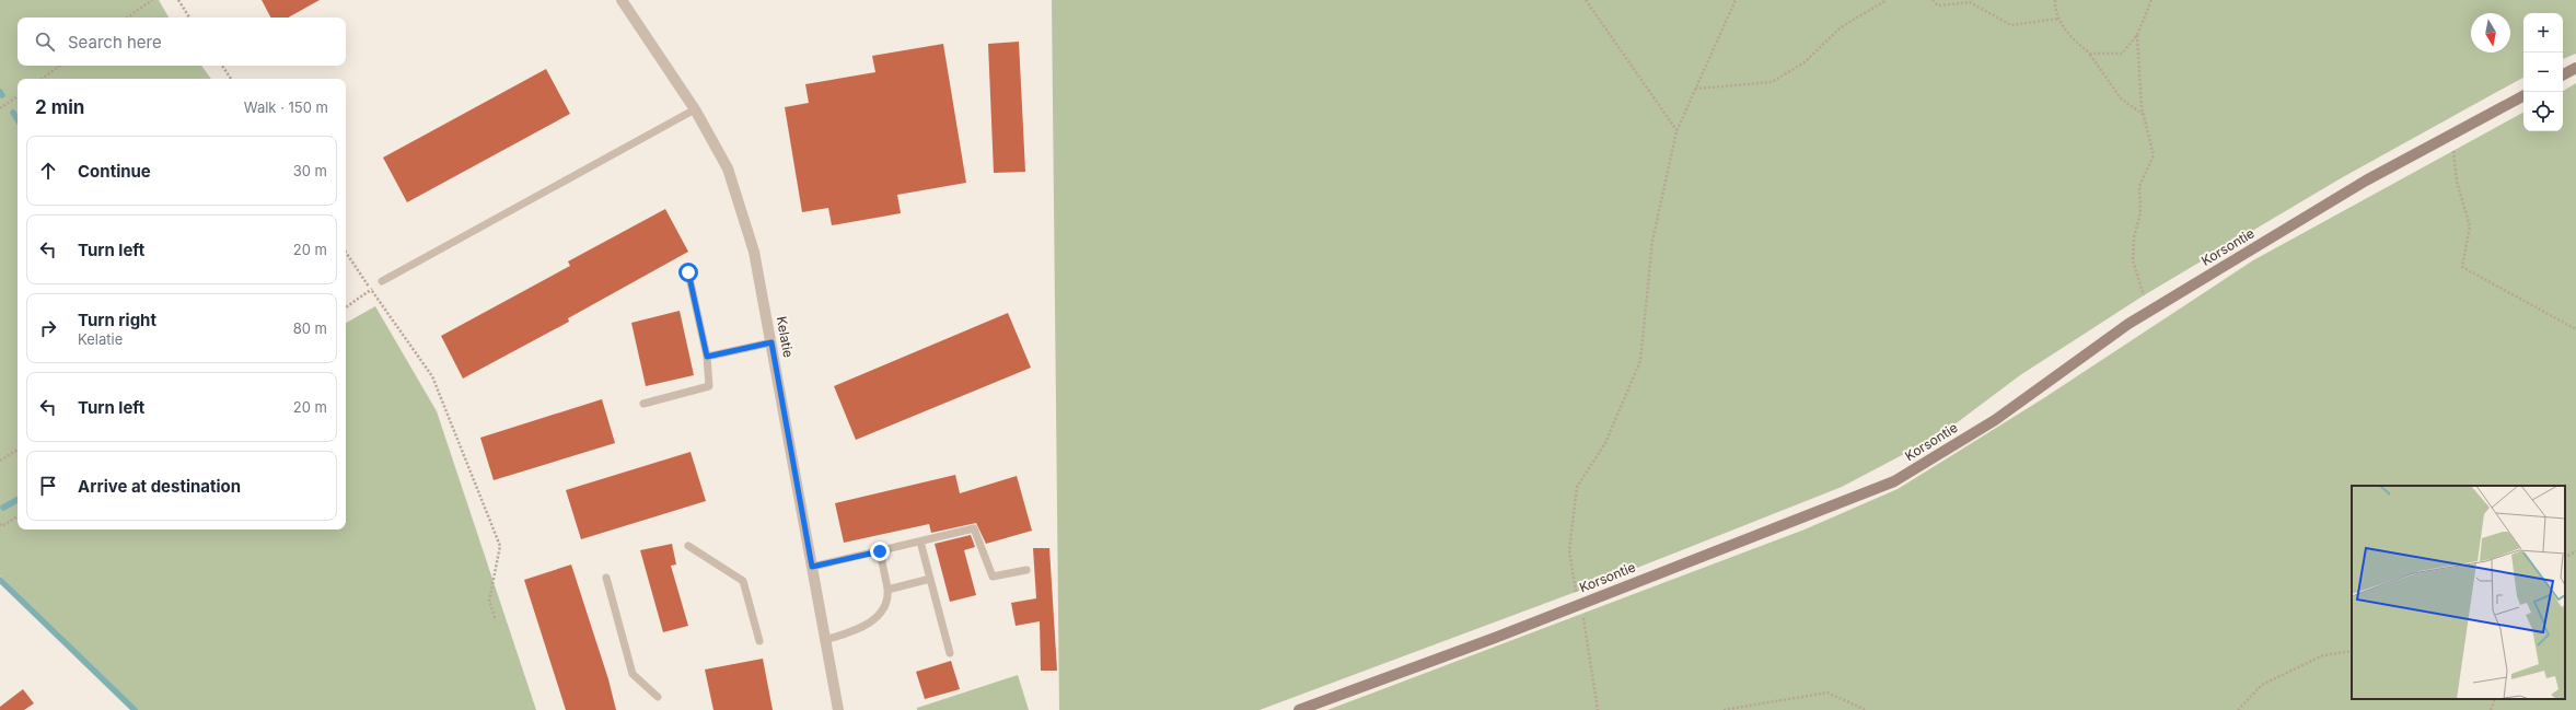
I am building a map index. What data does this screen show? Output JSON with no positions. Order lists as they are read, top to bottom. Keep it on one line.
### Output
{"streets":{"main road":["Korsontie"],"street":["Kelatie"]},"north":"bottom","page":{"map_buttons":["+","−"],"search":"Search here","heading":["2 min","Walk · 150 m"],"list":[["Continue","30 m"],["Turn left","20 m"],["Turn right","Kelatie","80 m"],["Turn left","20 m"],"Arrive at destination"]}}
